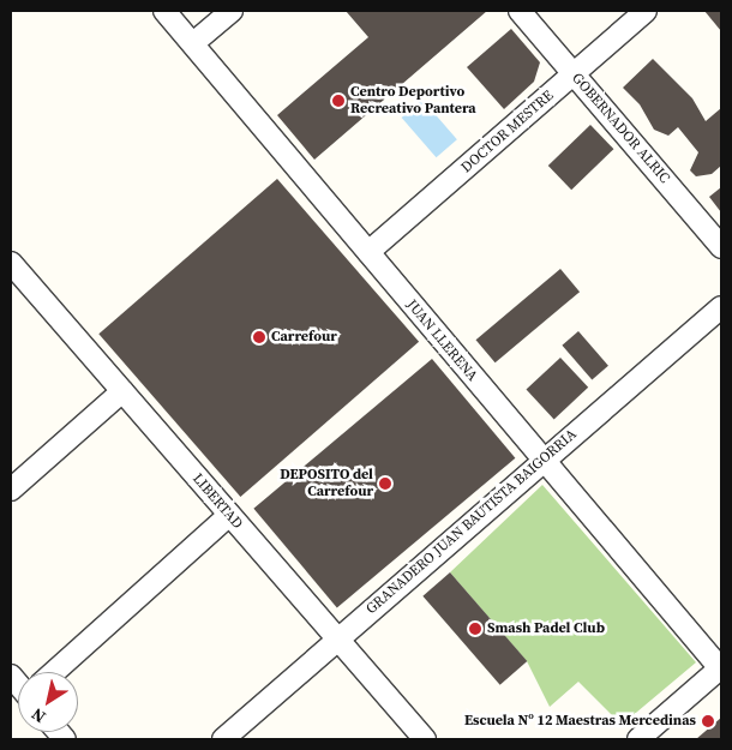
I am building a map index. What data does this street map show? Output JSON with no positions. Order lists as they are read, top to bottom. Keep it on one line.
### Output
{"streets":{"street":["GOBERNADOR ALRIC","DOCTOR MESTRE","JUAN LLERENA","LIBERTAD","GRANADERO JUAN BAUTISTA BAIGORRIA"]},"crossings":[["GOBERNADOR ALRIC","DOCTOR MESTRE"],["DOCTOR MESTRE","JUAN LLERENA"],["JUAN LLERENA","GRANADERO JUAN BAUTISTA BAIGORRIA"],["LIBERTAD","GRANADERO JUAN BAUTISTA BAIGORRIA"]],"places":["Centro Deportivo Recreativo Pantera","Carrefour","DEPOSITO del Carrefour","Smash Padel Club","Escuela Nº 12 Maestras Mercedinas"],"north":"bottom left"}
